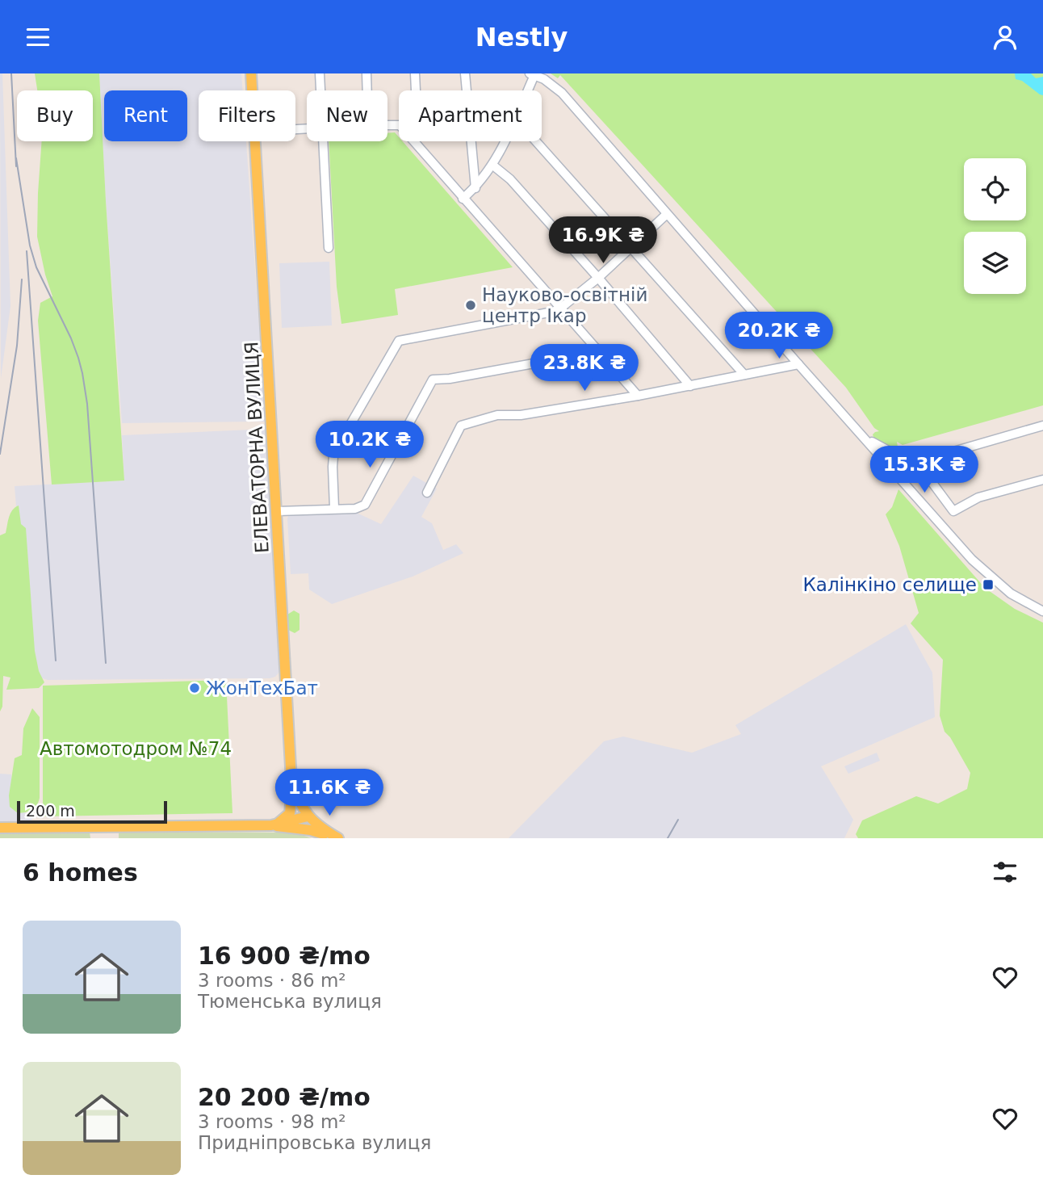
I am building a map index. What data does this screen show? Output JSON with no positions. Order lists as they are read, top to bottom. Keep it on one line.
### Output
{"streets":{"main road":["ЕЛЕВАТОРНА ВУЛИЦЯ"]},"parks":["Автомотодром №74"],"places":{"other":["Науково-освітній центр Ікар","ЖонТехБат"],"transit":["Калінкіно селище"]},"scale_bar":"200 m","page":{"header":"Nestly","chip":["Buy","Rent","Filters","New","Apartment"],"price":["16.9K ₴","20.2K ₴","23.8K ₴","10.2K ₴","15.3K ₴","11.6K ₴"],"scale":"200 m","heading":"6 homes","list":[{"name":"16 900 ₴/mo","note":"3 rooms · 86 m² · Тюменська вулиця"},{"name":"20 200 ₴/mo","note":"3 rooms · 98 m² · Придніпровська вулиця"}]}}
